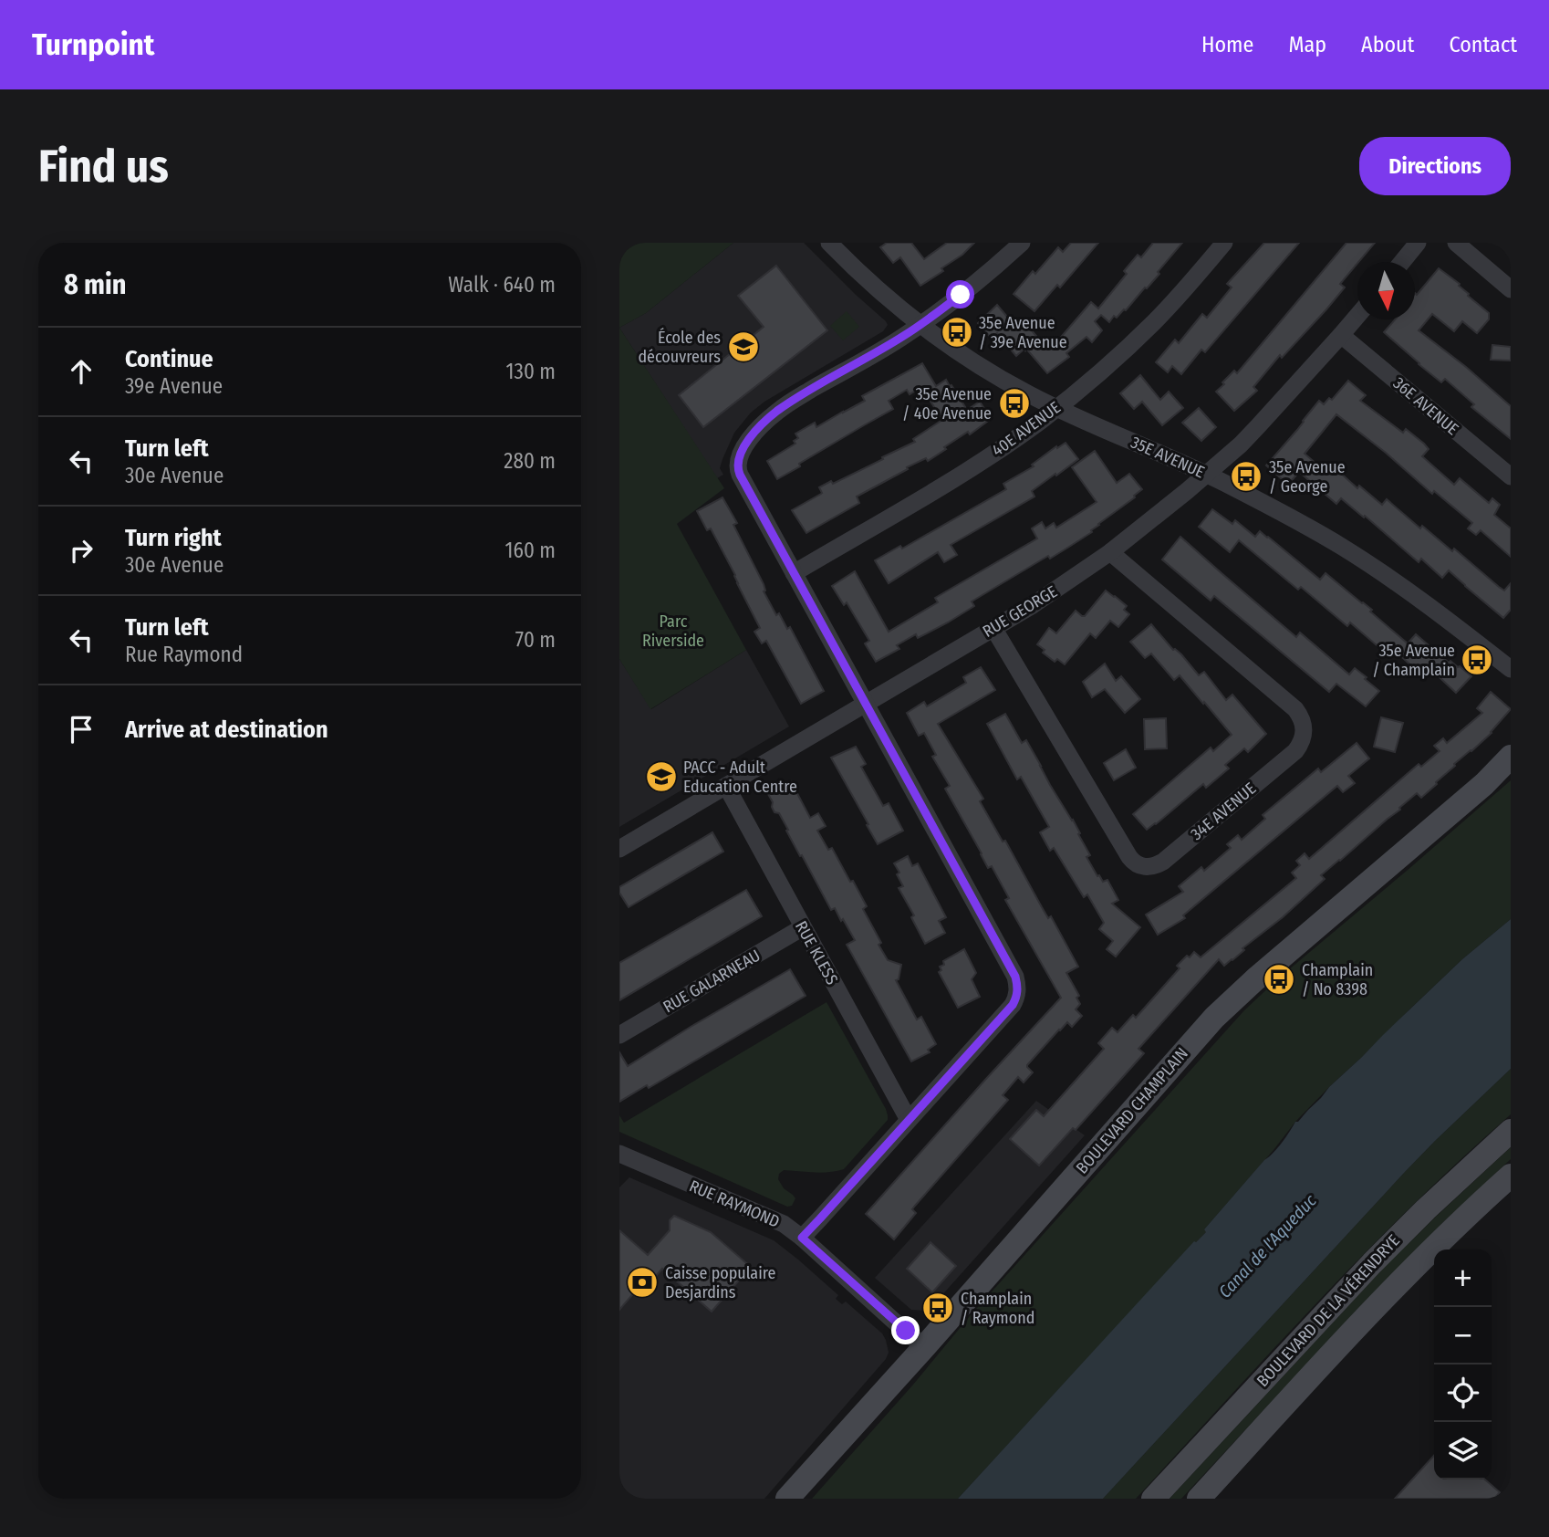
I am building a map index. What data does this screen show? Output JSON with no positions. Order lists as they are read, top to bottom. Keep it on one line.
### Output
{"streets":{"main road":["BOULEVARD CHAMPLAIN","BOULEVARD DE LA VÉRENDRYE"],"street":["36E AVENUE","40E AVENUE","35E AVENUE","RUE GEORGE","34E AVENUE","RUE KLESS","RUE GALARNEAU","RUE RAYMOND"]},"crossings":[["36E AVENUE","RUE GEORGE"],["40E AVENUE","35E AVENUE"],["35E AVENUE","RUE GEORGE"],["RUE GEORGE","34E AVENUE"],["RUE GEORGE","RUE KLESS"],["RUE KLESS","RUE GALARNEAU"],["BOULEVARD CHAMPLAIN","RUE RAYMOND"]],"water":["Canal de l'Aqueduc"],"parks":["Parc Riverside"],"places":{"bus stop":["35e Avenue / 39e Avenue","35e Avenue / 40e Avenue","35e Avenue / George","35e Avenue / Champlain","Champlain / No 8398","Champlain / Raymond"],"school or university":["École des découvreurs","PACC - Adult Education Centre"],"bank":["Caisse populaire Desjardins"]},"north":"bottom","page":{"header":"Turnpoint","nav":["Home","Map","About","Contact"],"buttons":"Directions","title":"Find us","heading":["8 min","Walk · 640 m"],"list":[["Continue","39e Avenue","130 m"],["Turn left","30e Avenue","280 m"],["Turn right","30e Avenue","160 m"],["Turn left","Rue Raymond","70 m"],"Arrive at destination"],"map_buttons":["+","−"]}}
